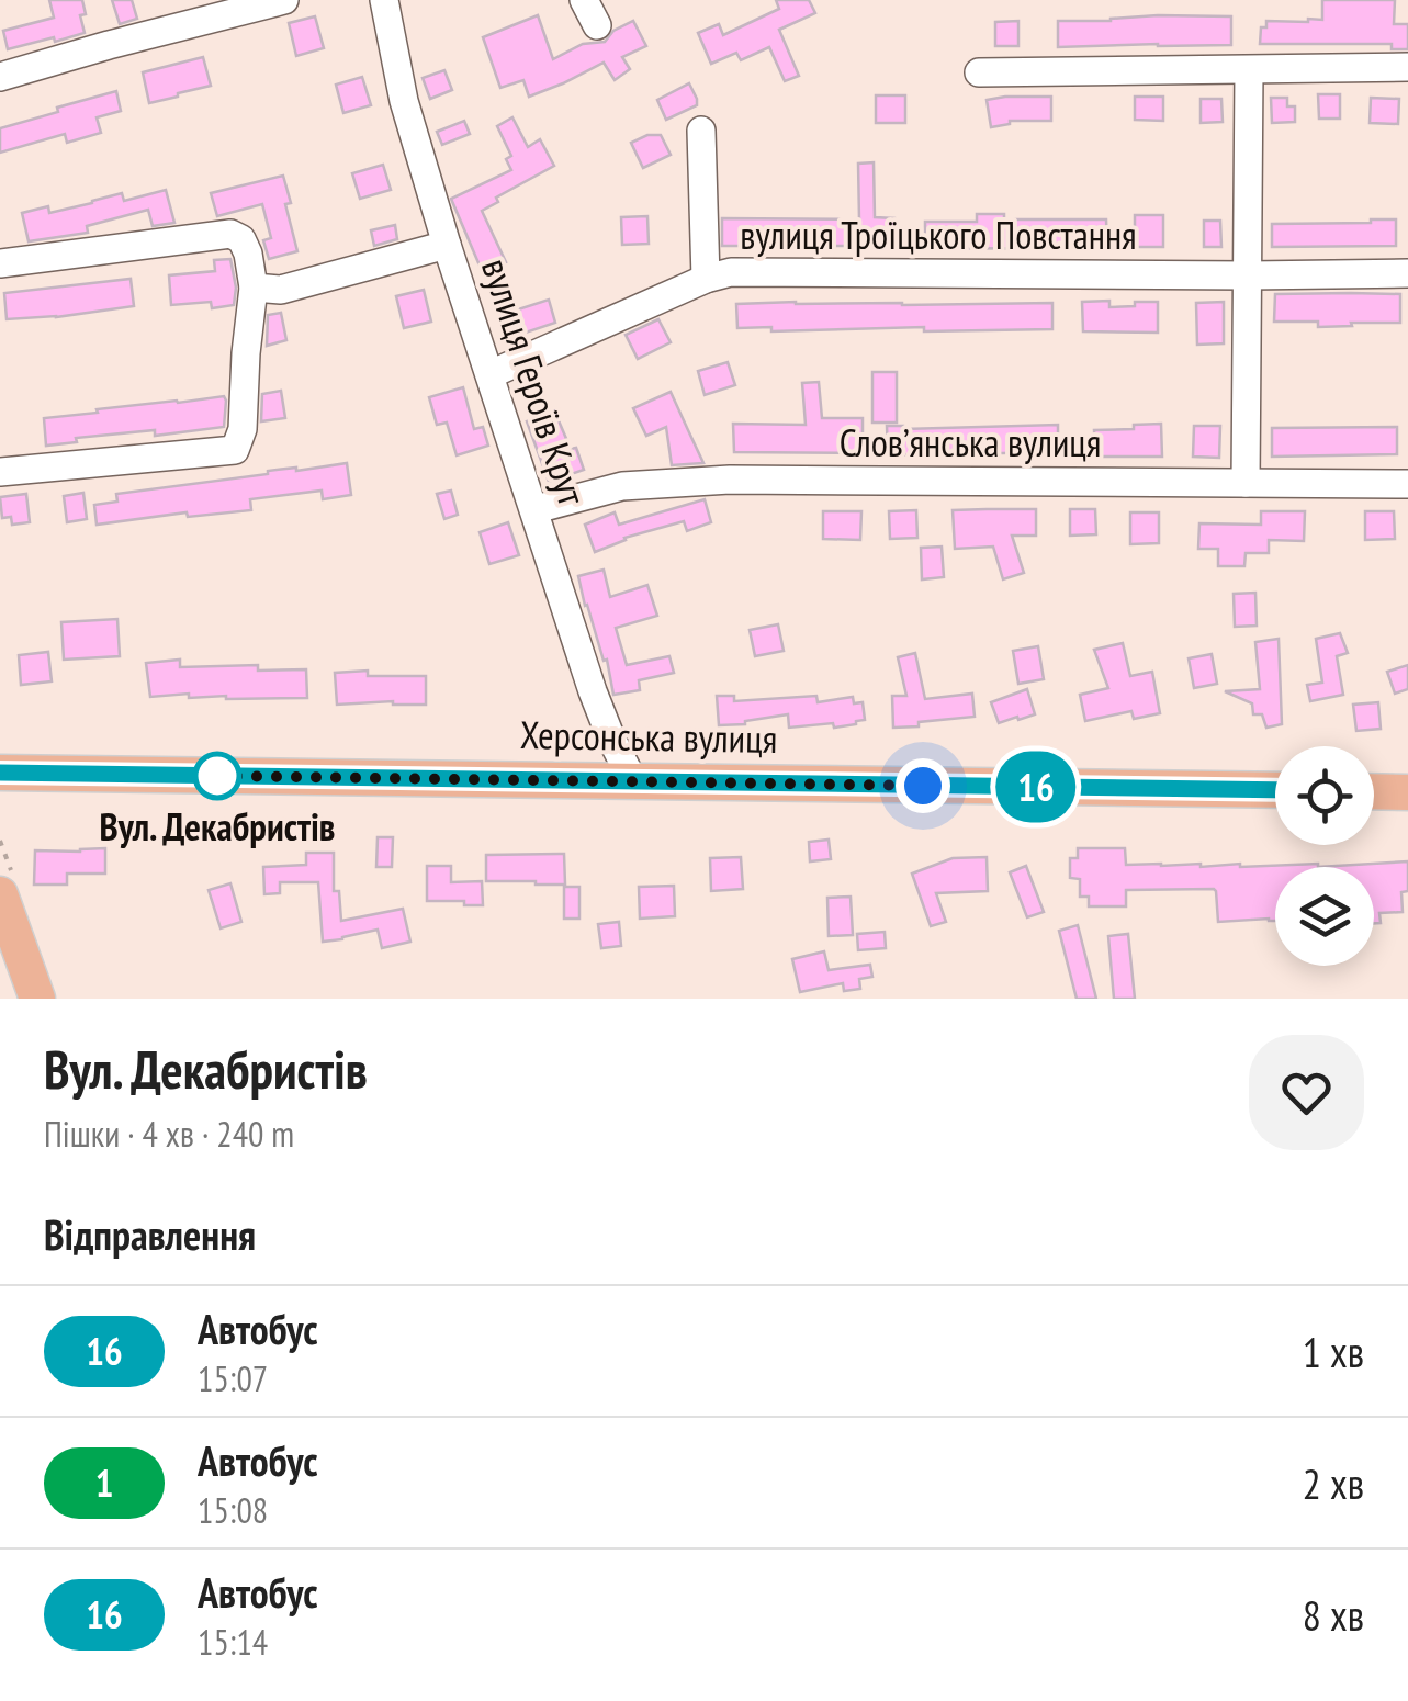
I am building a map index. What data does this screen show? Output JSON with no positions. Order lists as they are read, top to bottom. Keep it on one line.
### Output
{"streets":{"main road":["Херсонська вулиця"],"street":["вулиця Троїцького Повстання","вулиця Героїв Крут","Словʼянська вулиця"]},"crossings":[["вулиця Троїцького Повстання","вулиця Героїв Крут"],["вулиця Героїв Крут","Словʼянська вулиця"],["вулиця Героїв Крут","Херсонська вулиця"]],"places":["Вул. Декабристів"],"lines":["bus line 16"],"page":{"on_map":"16","heading":[["Вул. Декабристів","Пішки · 4 хв · 240 m"],"Відправлення"],"list":[{"mark":"16","name":"Автобус","note":"15:07","value":"1 хв"},{"mark":"1","name":"Автобус","note":"15:08","value":"2 хв"},{"mark":"16","name":"Автобус","note":"15:14","value":"8 хв"}]}}
